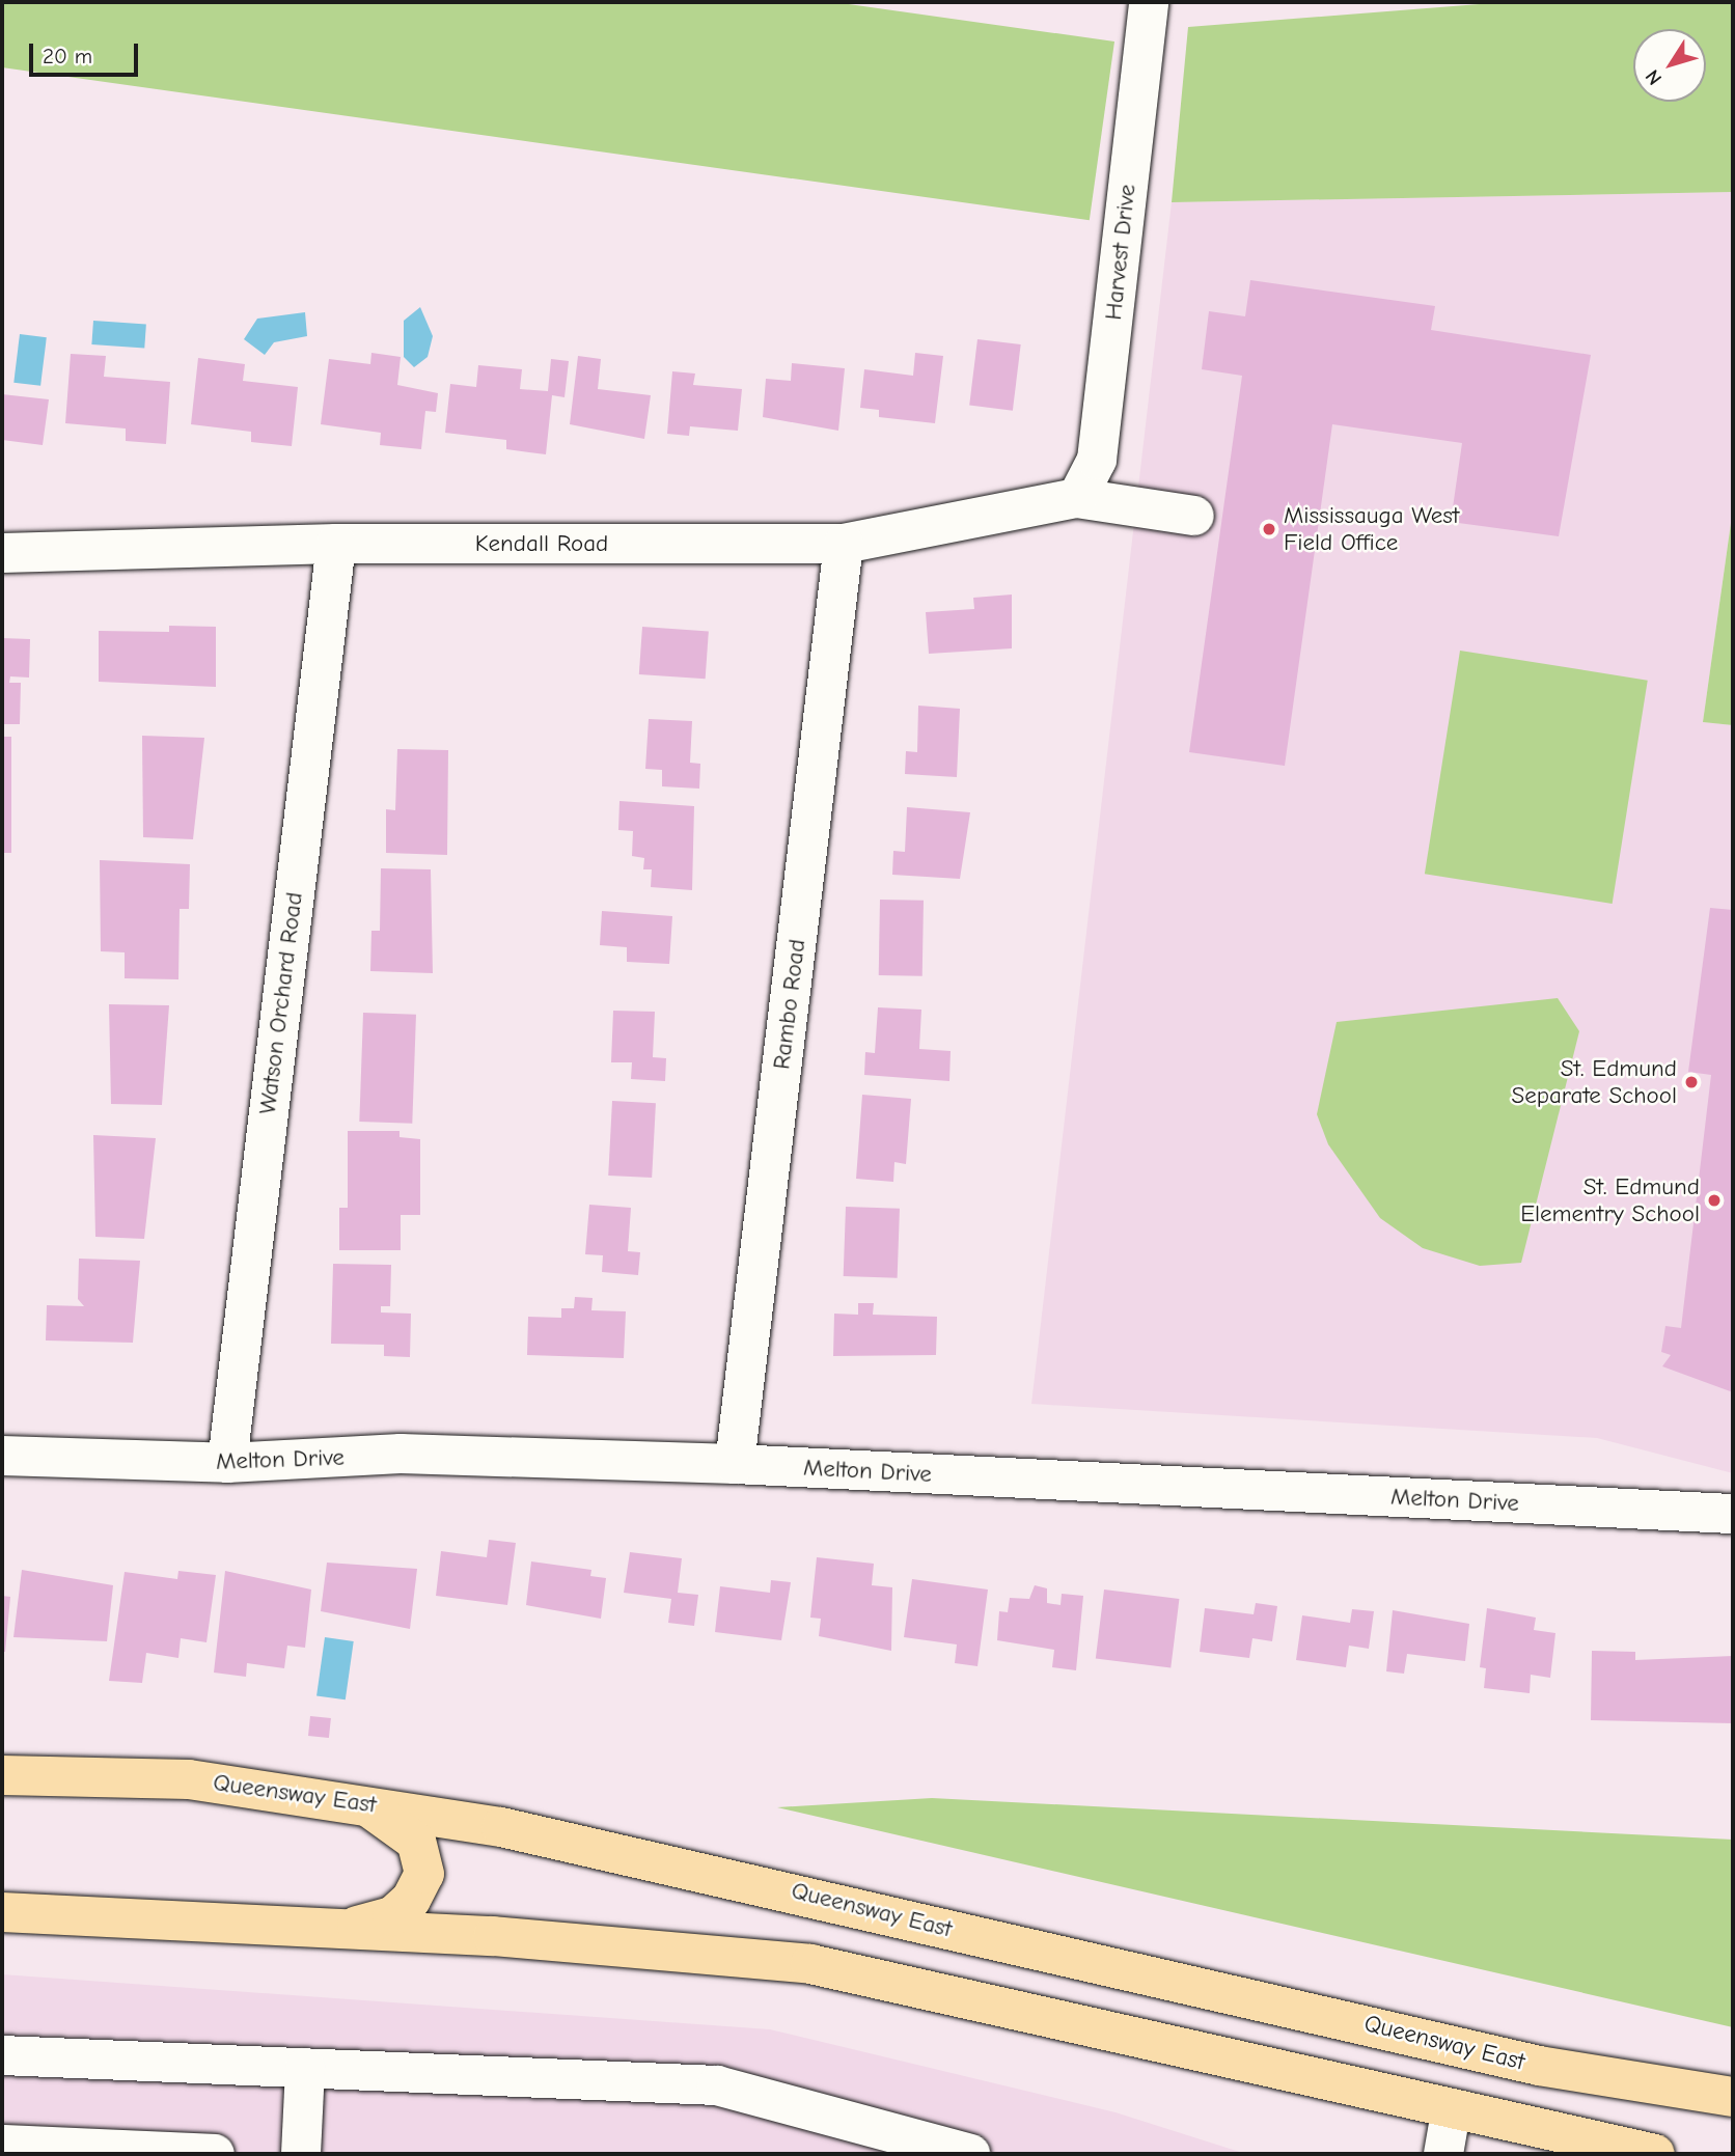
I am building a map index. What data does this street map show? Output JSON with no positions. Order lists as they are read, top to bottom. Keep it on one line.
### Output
{"streets":{"main road":["Queensway East"],"street":["Harvest Drive","Kendall Road","Watson Orchard Road","Rambo Road","Melton Drive"]},"crossings":[["Harvest Drive","Kendall Road"],["Kendall Road","Watson Orchard Road"],["Kendall Road","Rambo Road"],["Watson Orchard Road","Melton Drive"],["Rambo Road","Melton Drive"]],"places":["Mississauga West Field Office","St. Edmund Separate School","St. Edmund Elementry School"],"scale_bar":"20 m","north":"bottom left"}
